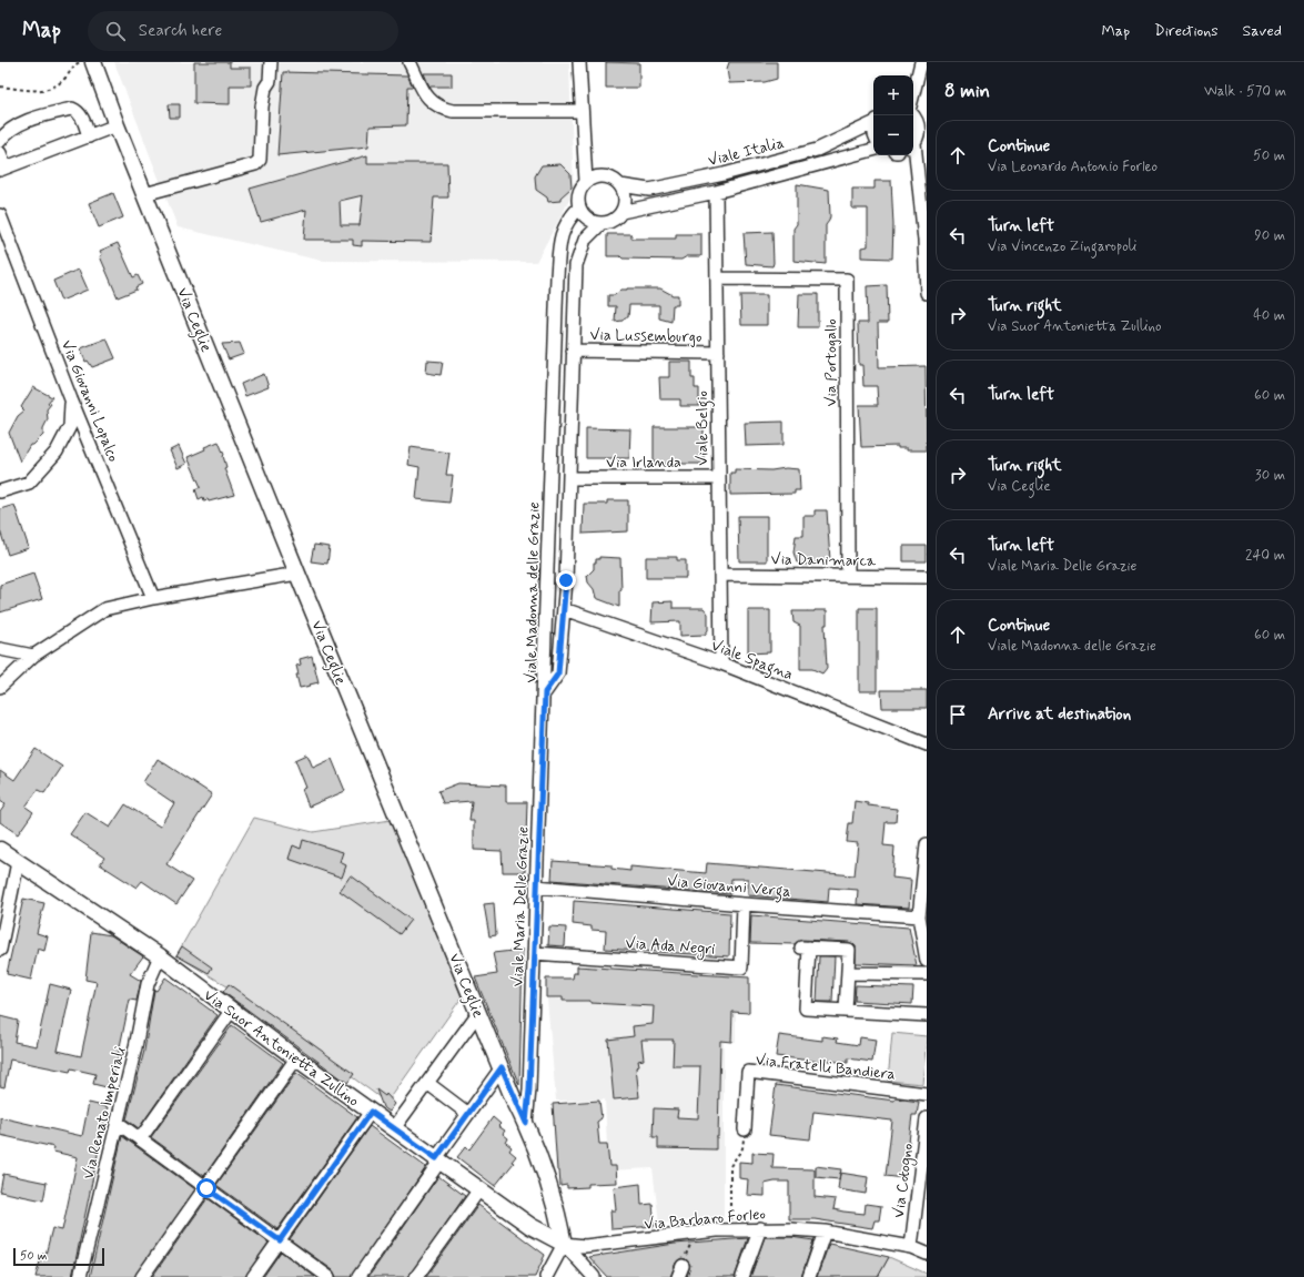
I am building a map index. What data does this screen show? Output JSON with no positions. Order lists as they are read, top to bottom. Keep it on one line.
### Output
{"streets":{"main road":["Via Ceglie","Via Suor Antonietta Zullino"],"street":["Viale Italia","Via Lussemburgo","Via Portogallo","Via Giovanni Lopalco","Viale Belgio","Via Irlanda","Via Danimarca","Viale Madonna delle Grazie","Viale Spagna","Via Giovanni Verga","Viale Maria Delle Grazie","Via Ada Negri","Via Fratelli Bandiera","Via Renato Imperiali","Via Cotogno","Via Barbaro Forleo"]},"crossings":[["Viale Italia","Viale Belgio"],["Viale Italia","Viale Madonna delle Grazie"],["Via Ceglie","Viale Maria Delle Grazie"],["Via Ceglie","Via Suor Antonietta Zullino"],["Via Ceglie","Via Barbaro Forleo"],["Via Lussemburgo","Viale Belgio"],["Via Lussemburgo","Viale Madonna delle Grazie"],["Via Portogallo","Viale Belgio"],["Via Portogallo","Via Danimarca"],["Viale Belgio","Via Irlanda"],["Viale Belgio","Via Danimarca"],["Viale Belgio","Viale Spagna"],["Via Irlanda","Viale Madonna delle Grazie"],["Viale Madonna delle Grazie","Viale Spagna"],["Viale Madonna delle Grazie","Viale Maria Delle Grazie"],["Via Giovanni Verga","Viale Maria Delle Grazie"],["Via Giovanni Verga","Via Ada Negri"],["Viale Maria Delle Grazie","Via Ada Negri"],["Via Suor Antonietta Zullino","Via Renato Imperiali"],["Via Suor Antonietta Zullino","Via Barbaro Forleo"],["Via Cotogno","Via Barbaro Forleo"]],"scale_bar":"50 m","page":{"header":"Map","search":"Search here","nav":["Map","Directions","Saved"],"heading":["8 min","Walk · 570 m"],"map_buttons":["+","−"],"list":[["Continue","Via Leonardo Antonio Forleo","50 m"],["Turn left","Via Vincenzo Zingaropoli","90 m"],["Turn right","Via Suor Antonietta Zullino","40 m"],["Turn left","60 m"],["Turn right","Via Ceglie","30 m"],["Turn left","Viale Maria Delle Grazie","240 m"],["Continue","Viale Madonna delle Grazie","60 m"],"Arrive at destination"],"scale":"50 m"}}
